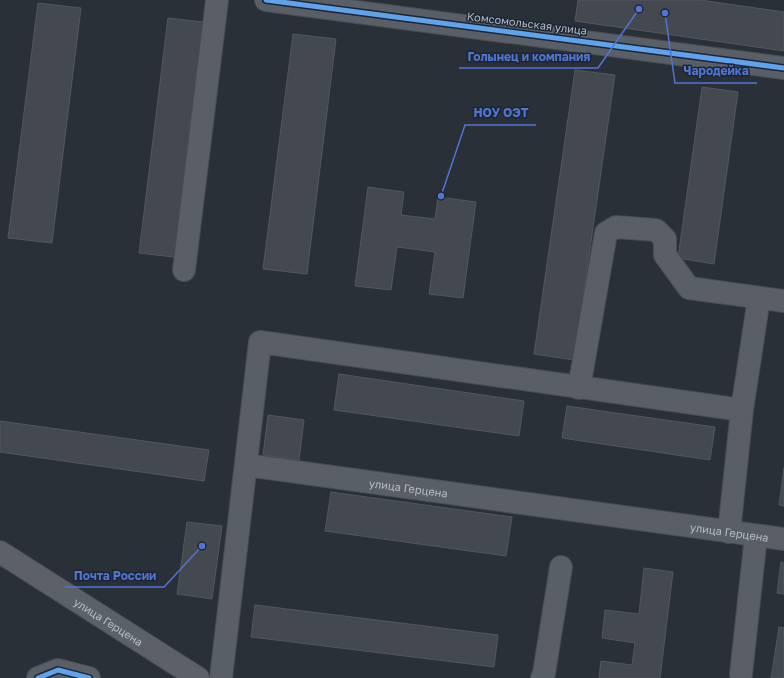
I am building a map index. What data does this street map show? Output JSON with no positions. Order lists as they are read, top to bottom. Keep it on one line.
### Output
{"streets":{"main road":["улица Герцена"],"street":["Комсомольская улица"]},"places":["Голынец и компания","Чародейка","НОУ ОЭТ","Почта России"]}
